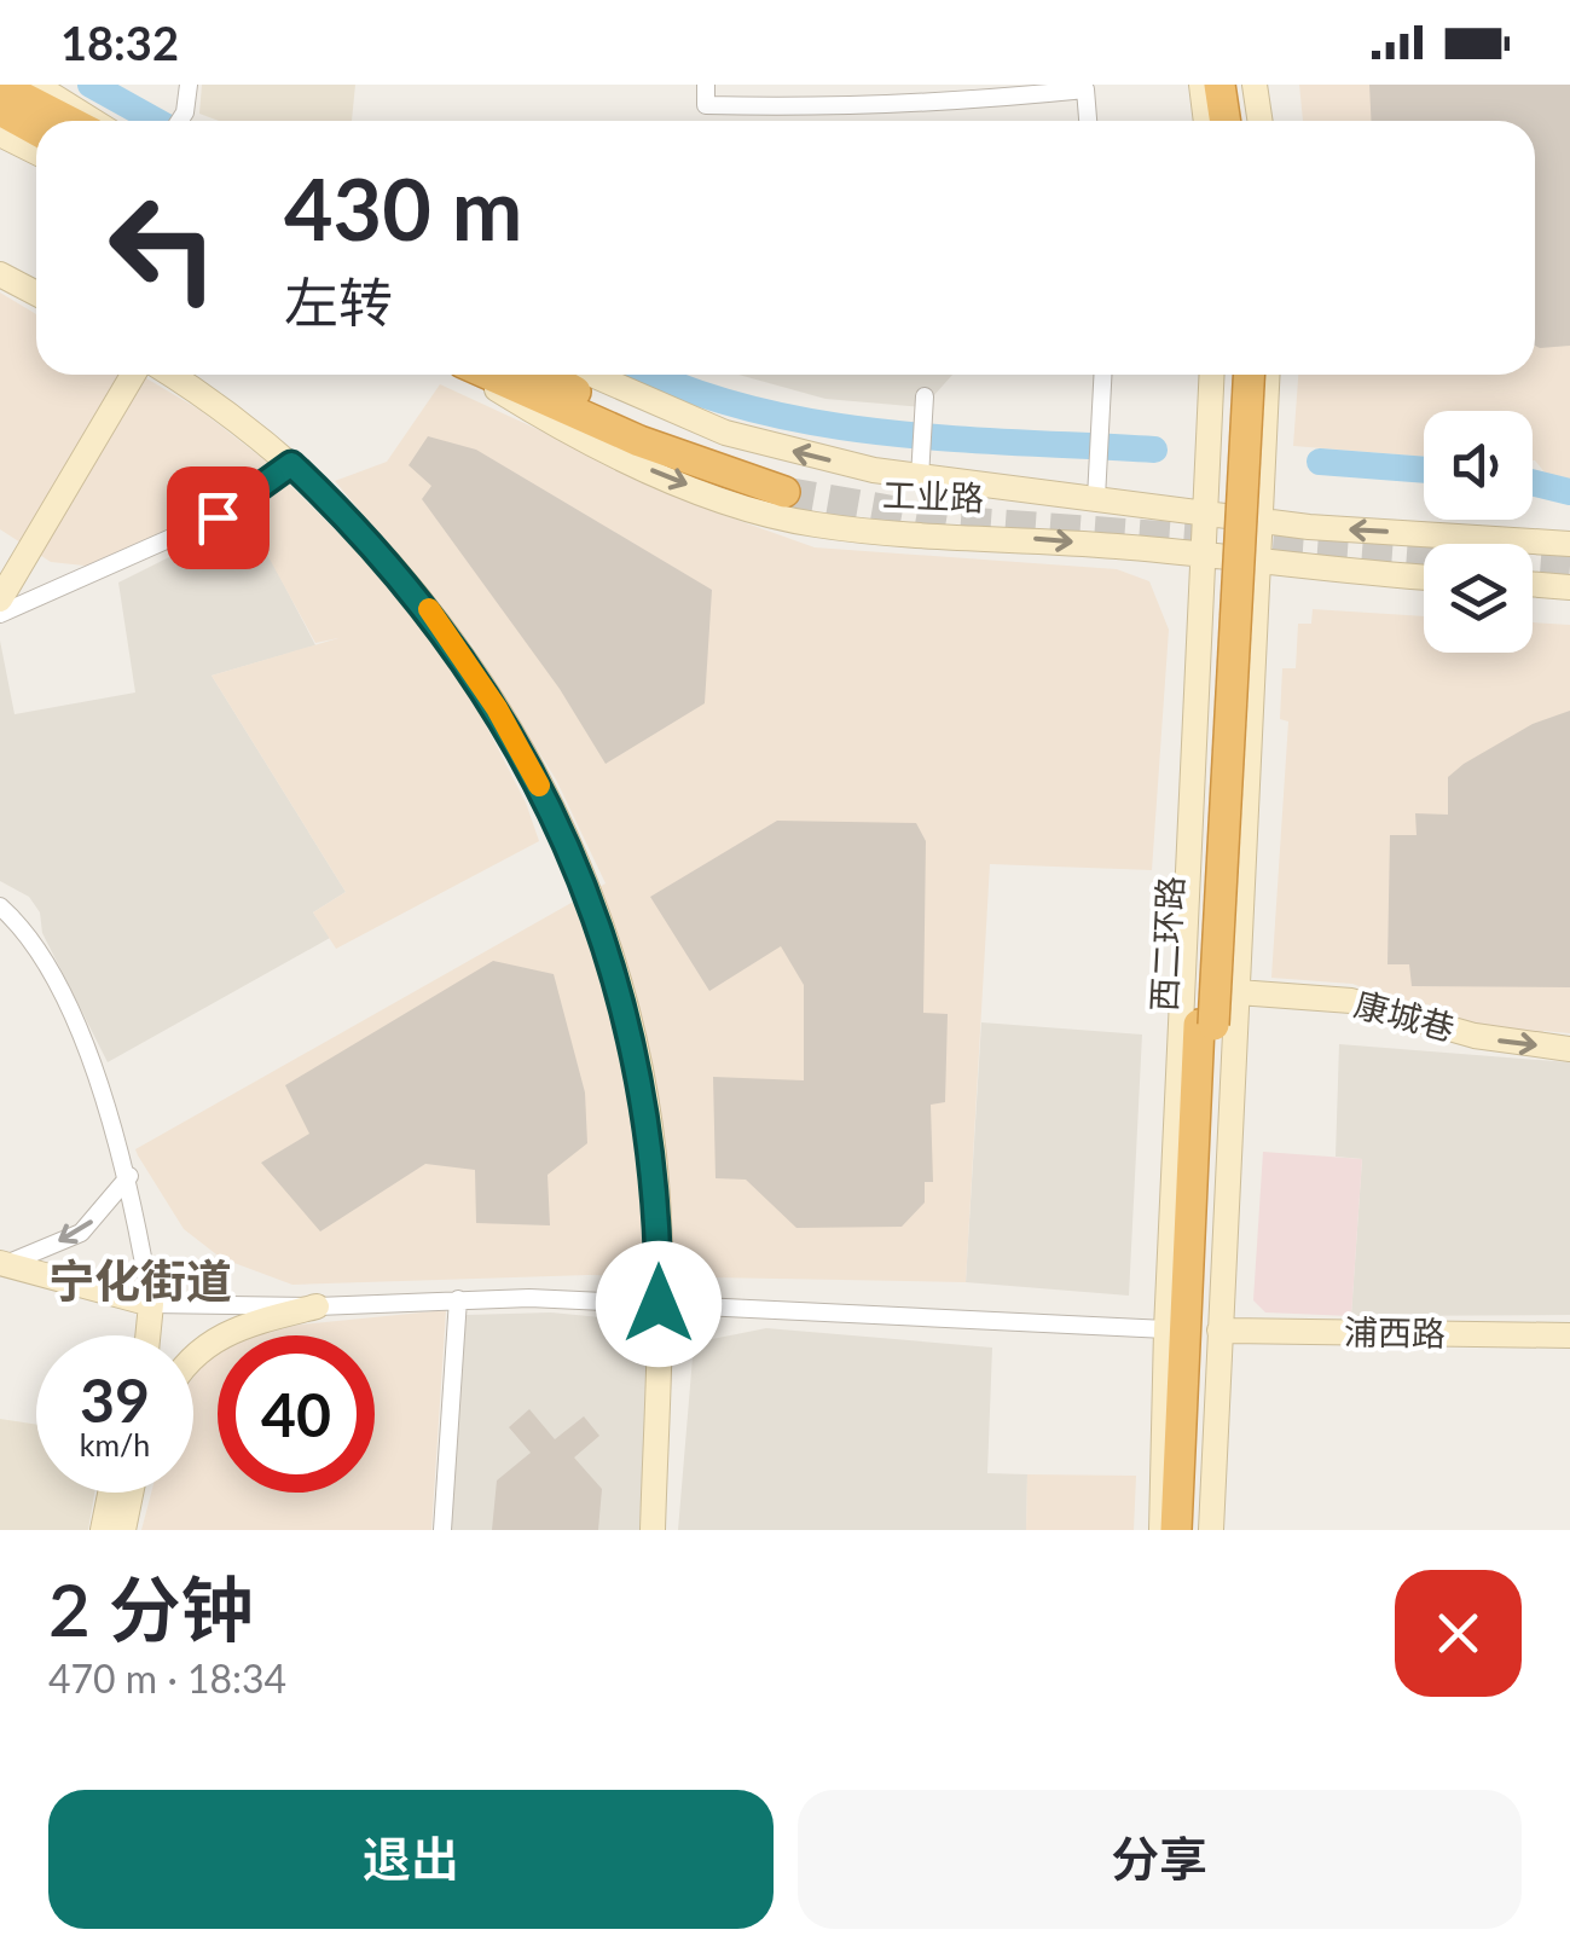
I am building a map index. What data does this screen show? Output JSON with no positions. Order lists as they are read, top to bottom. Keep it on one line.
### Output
{"streets":{"highway":["工业路","西二环路"],"main road":["康城巷","浦西路"]},"one_way":["康城巷"],"districts":["宁化街道"],"page":{"status":"18:32","turn":["430 m","左转"],"speed":"39 km/h","limit":"40","heading":["2 分钟","470 m · 18:34"],"buttons":["退出","分享"]}}
